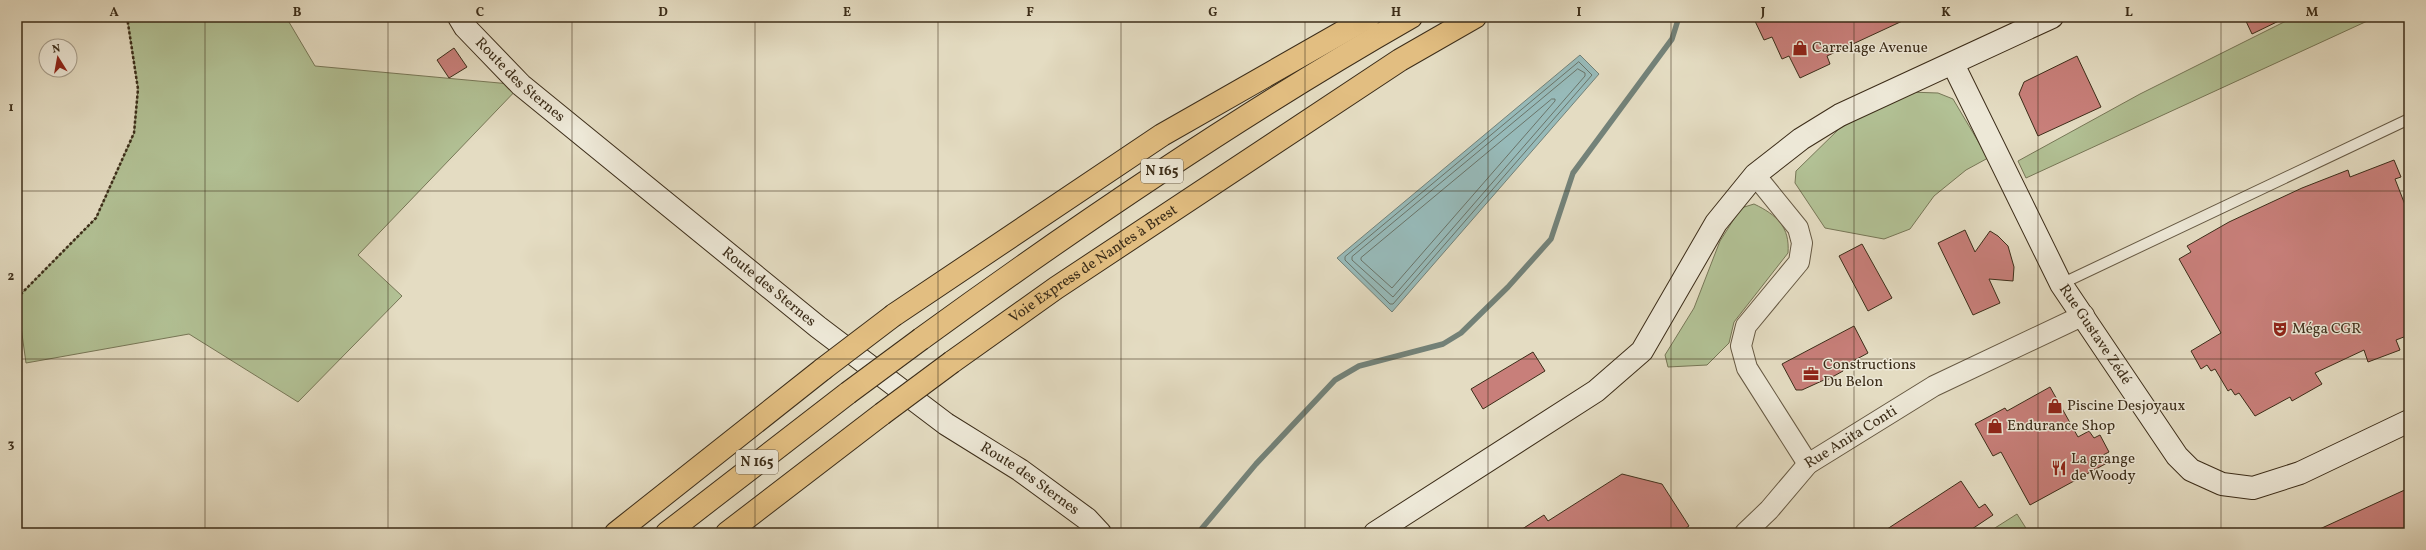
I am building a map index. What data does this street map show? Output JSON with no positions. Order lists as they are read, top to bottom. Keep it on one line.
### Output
{"streets":{"highway":["N 165","Voie Express de Nantes à Brest"],"street":["Route des Sternes","Rue Gustave Zédé","Rue Anita Conti"]},"crossings":[["Rue Gustave Zédé","Rue Anita Conti"]],"places":{"shop":["Carrelage Avenue","Piscine Desjoyaux","Endurance Shop"],"theatre":["Méga CGR"],"office":["Constructions Du Belon"],"restaurant":["La grange de Woody"]},"north":"top","grid":{"columns":["A","B","C","D","E","F","G","H","I","J","K","L","M"],"rows":["1","2","3"]}}
